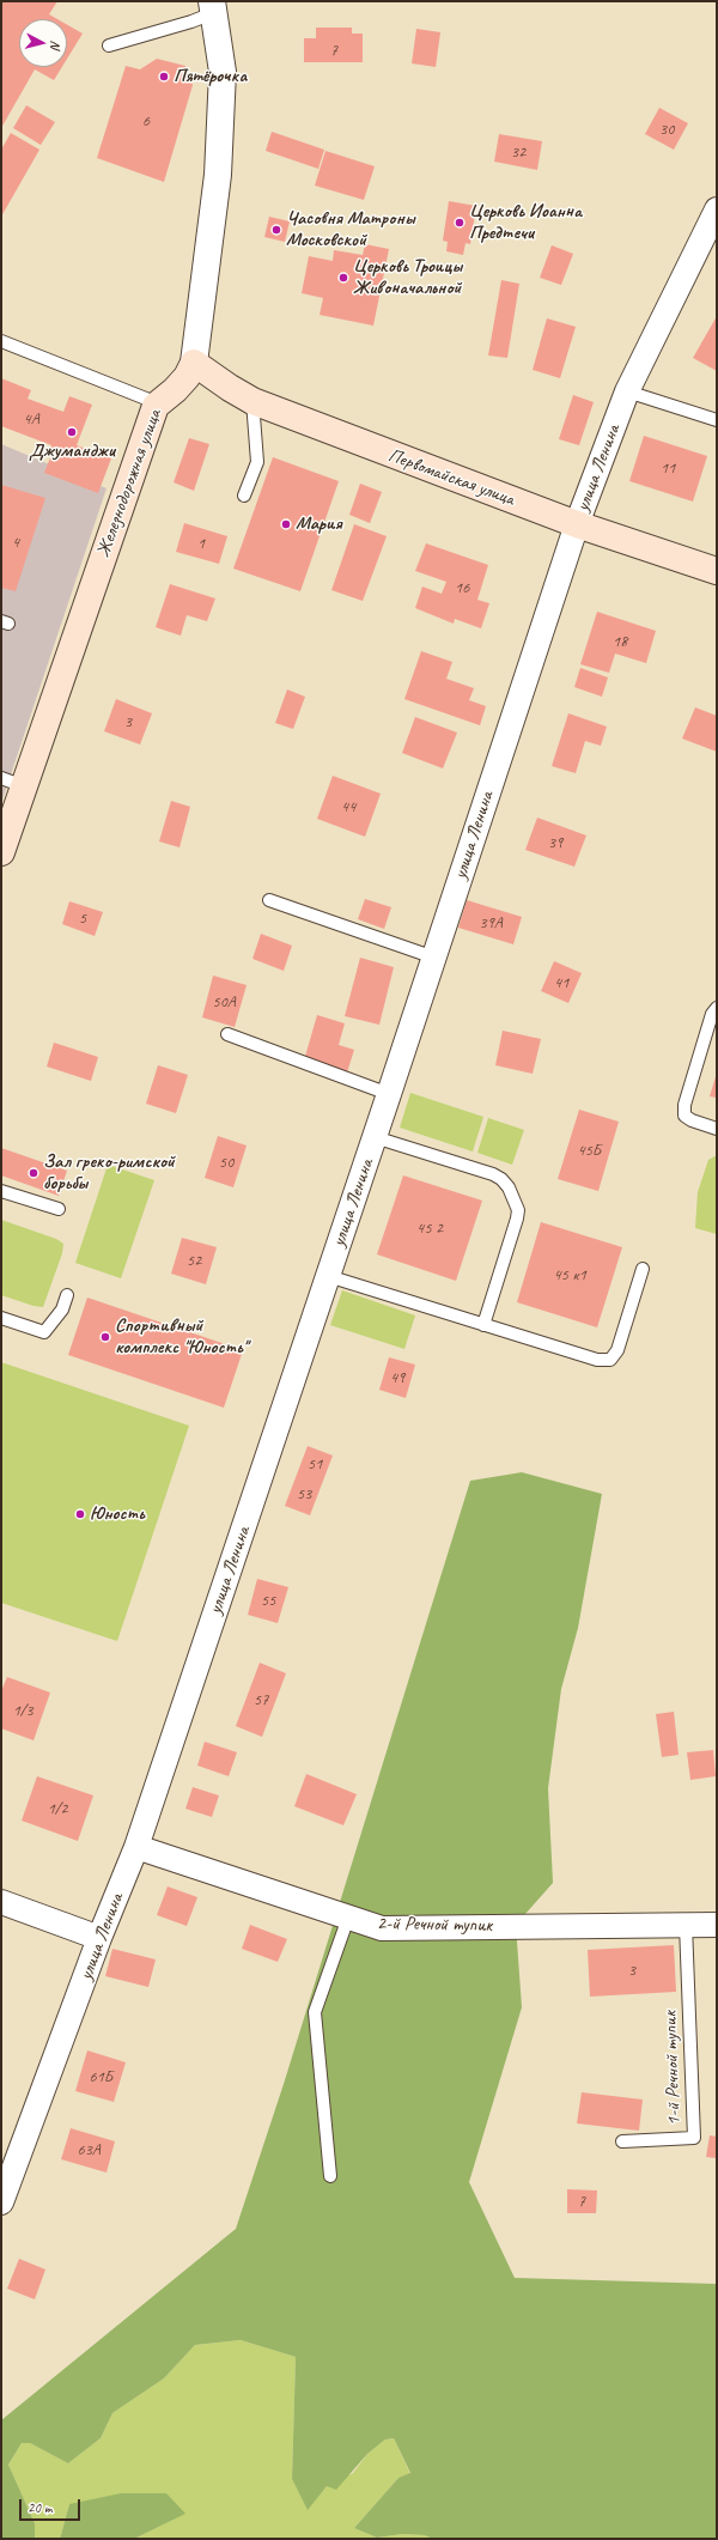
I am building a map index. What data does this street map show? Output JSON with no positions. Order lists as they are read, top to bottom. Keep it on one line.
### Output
{"streets":{"main road":["Первомайская улица","Железнодорожная улица"],"street":["улица Ленина","2-й Речной тупик"],"lane":["1-й Речной тупик"]},"crossings":[["улица Ленина","Первомайская улица"],["улица Ленина","2-й Речной тупик"],["Первомайская улица","Железнодорожная улица"],["2-й Речной тупик","1-й Речной тупик"]],"places":["Пятёрочка","Церковь Иоанна Предтечи","Часовня Матроны Московской","Церковь Троицы Живоначальной","Джуманджи","Мария","Зал греко-римской борьбы","Спортивный комплекс \"Юность\"","Юность"],"house_numbers":["7","6","30","32","4А","11","4","1","16","18","3","44","39","5","39А","41","50А","45Б","50","45 2","52","45 к1","49","51","53","55","57","1/3","1/2","3","61Б","63А","7"],"scale_bar":"20 m","north":"right"}
